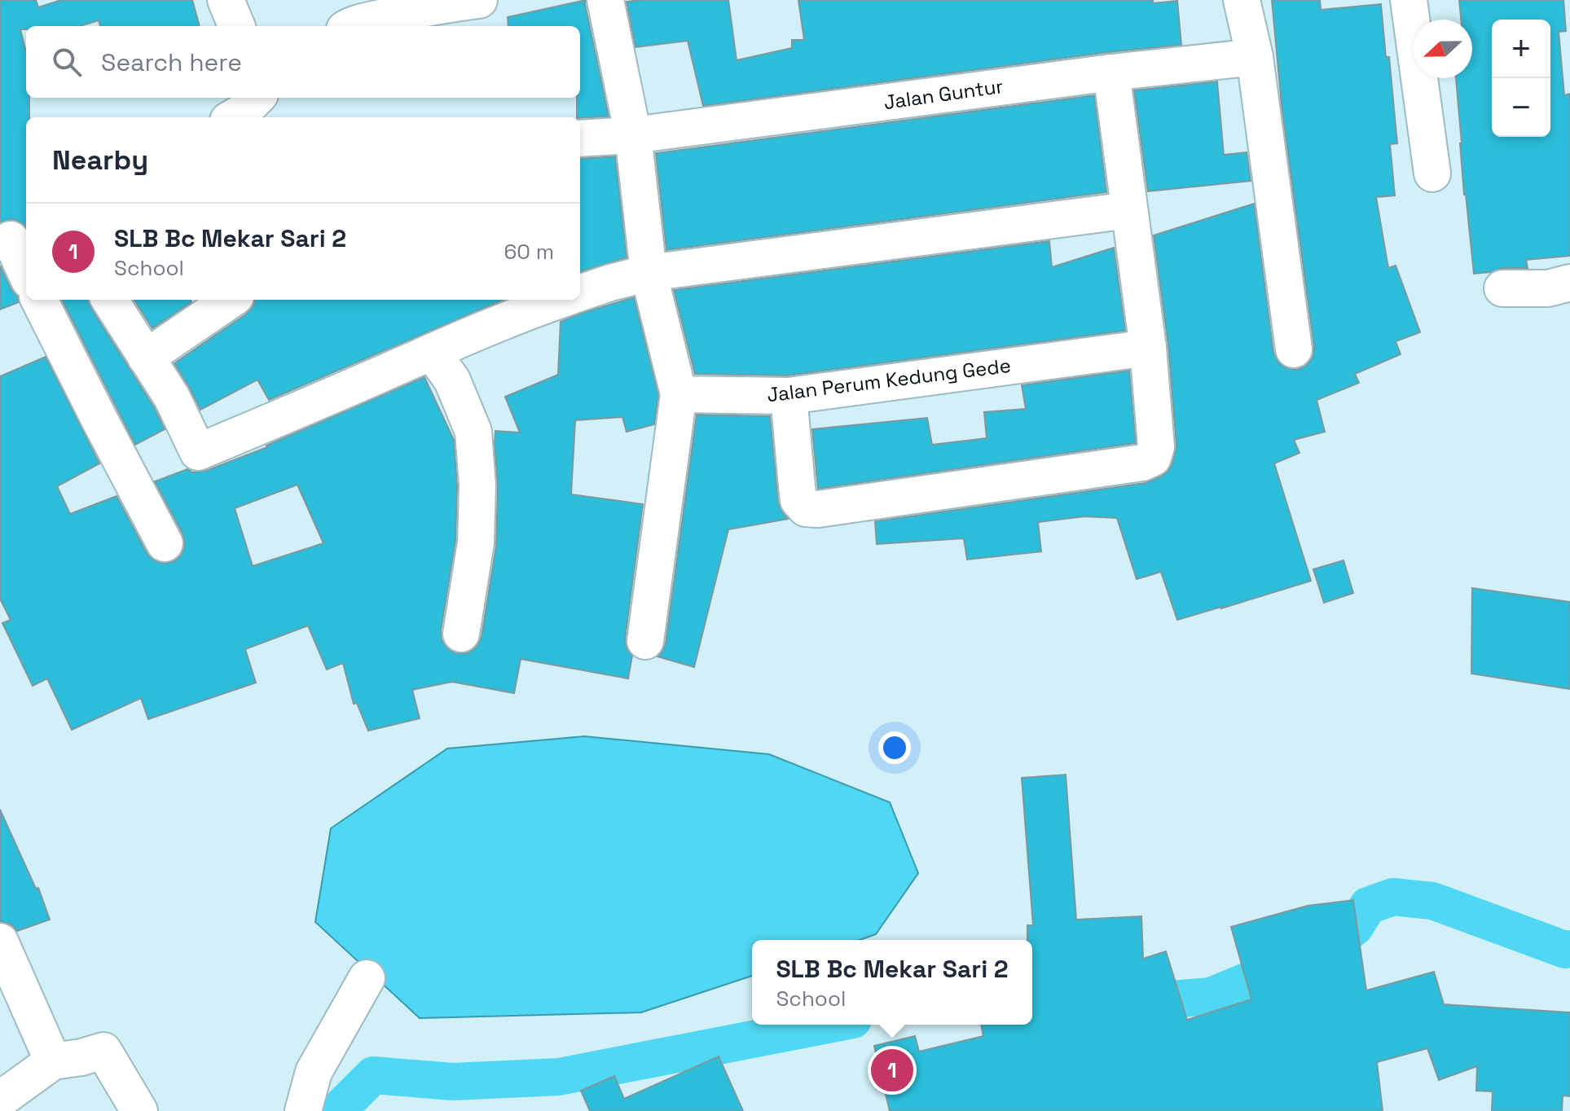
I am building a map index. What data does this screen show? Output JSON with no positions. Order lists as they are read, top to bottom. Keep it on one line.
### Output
{"streets":{"street":["Jalan Guntur","Jalan Perum Kedung Gede"]},"north":"left","page":{"map_buttons":["+","−"],"search":"Search here","heading":"Nearby","list":[{"mark":"1","name":"SLB Bc Mekar Sari 2","note":"School","value":"60 m"}],"popup":["SLB Bc Mekar Sari 2","School"],"pins":"1"}}
